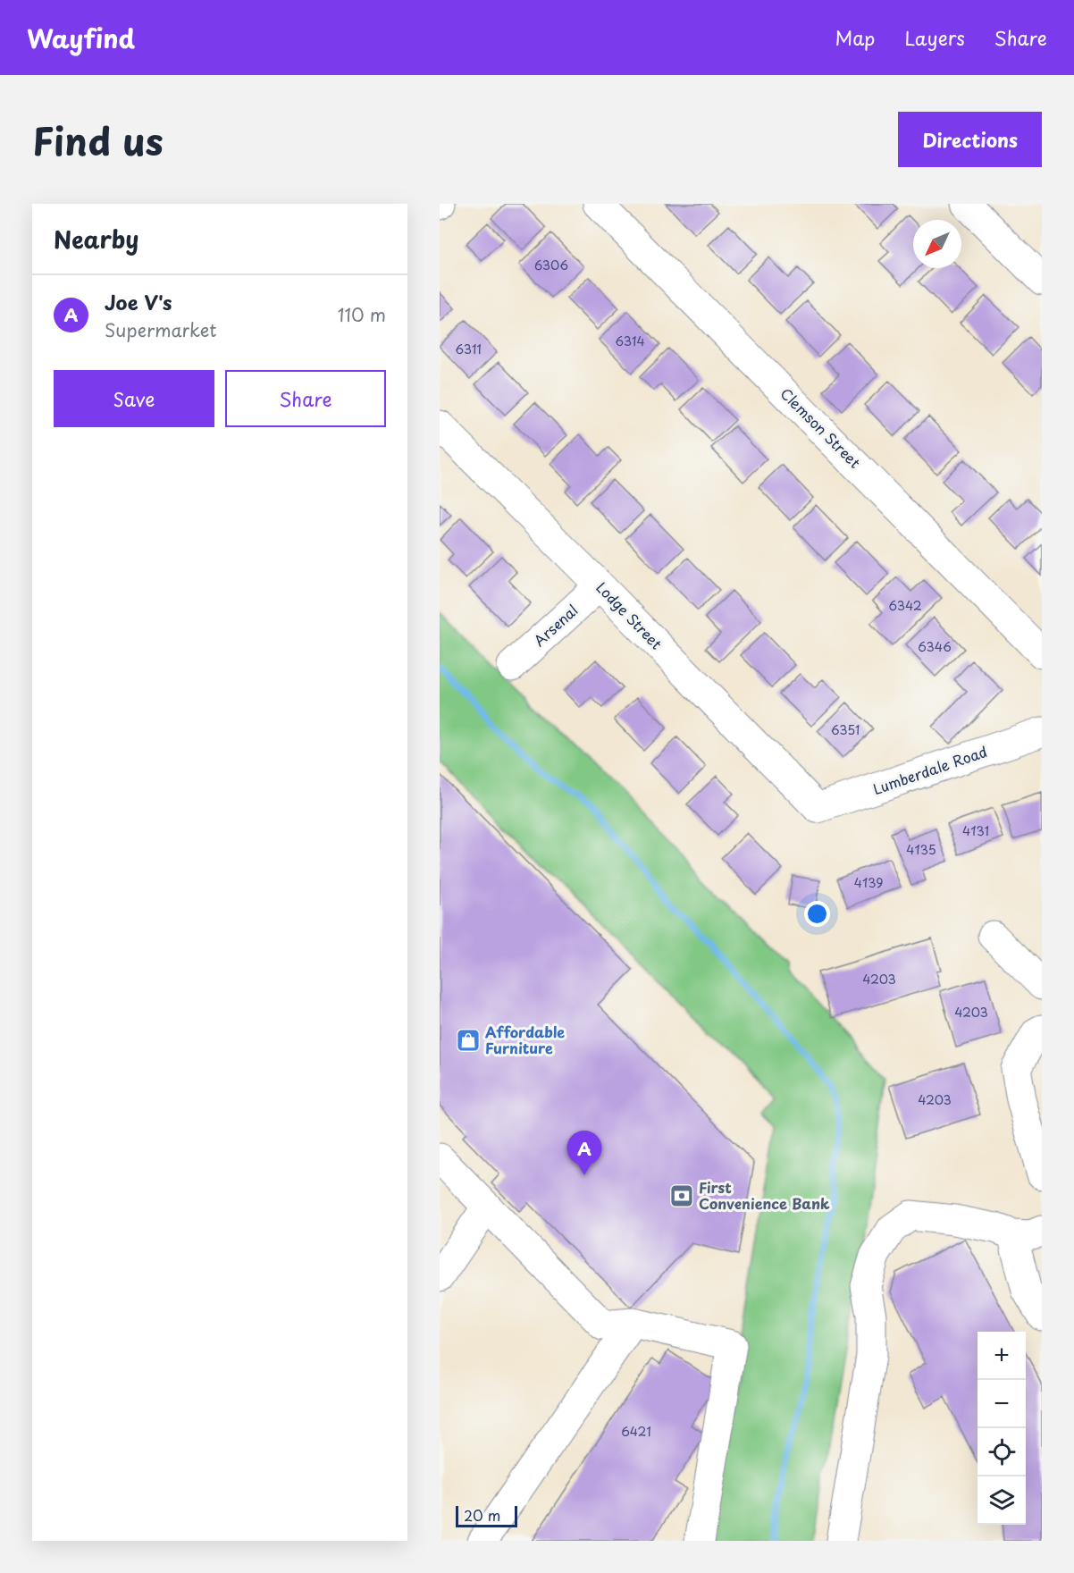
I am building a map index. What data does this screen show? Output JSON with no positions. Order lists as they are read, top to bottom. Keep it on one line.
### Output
{"streets":{"street":["Clemson Street","Lodge Street","Arsenal","Lumberdale Road"]},"crossings":[["Lodge Street","Arsenal"],["Lodge Street","Lumberdale Road"]],"places":{"shop":["Affordable Furniture"],"bank":["First Convenience Bank"]},"house_numbers":["6306","6314","6311","6342","6346","6351","4131","4135","4139","4203","4203","4203","6421"],"scale_bar":"20 m","north":"bottom left","page":{"header":"Wayfind","nav":["Map","Layers","Share"],"title":"Find us","buttons":["Directions",["Save","Share"]],"heading":"Nearby","list":[{"mark":"A","name":"Joe V's","note":"Supermarket","value":"110 m"}],"pins":"A","map_buttons":["+","−"],"scale":"20 m"}}
